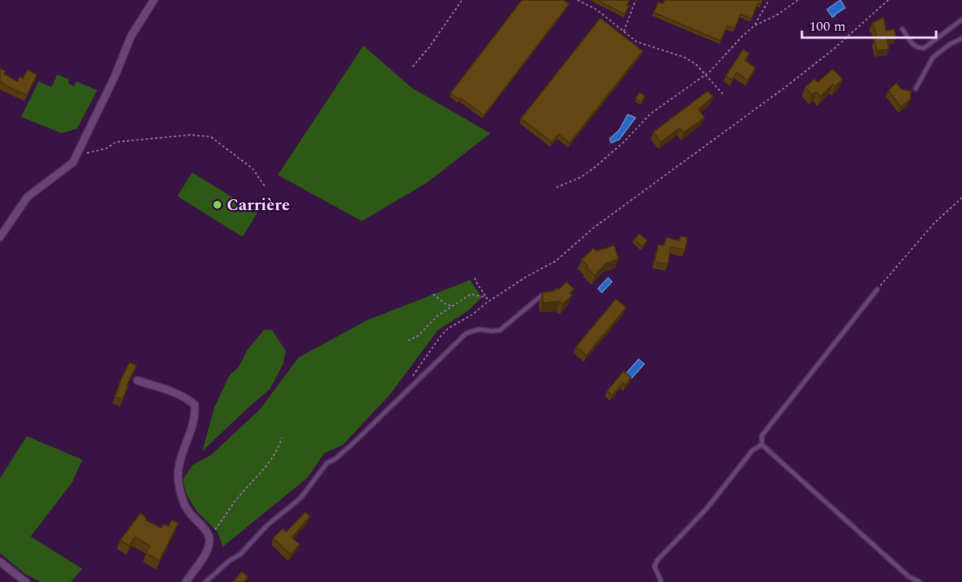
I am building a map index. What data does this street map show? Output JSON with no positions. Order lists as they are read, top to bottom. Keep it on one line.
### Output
{"places":["Carrière"],"scale_bar":"100 m"}
